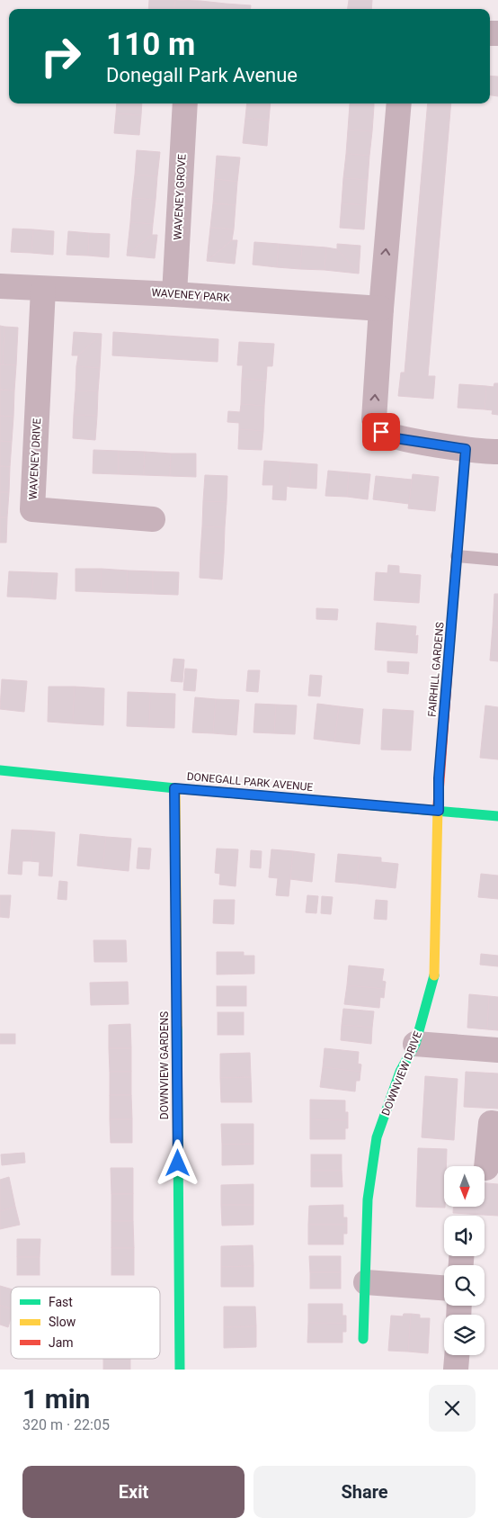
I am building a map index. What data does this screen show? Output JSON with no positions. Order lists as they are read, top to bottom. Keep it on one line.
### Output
{"streets":{"street":["WAVENEY GROVE","WAVENEY PARK","WAVENEY DRIVE","FAIRHILL GARDENS","DONEGALL PARK AVENUE","DOWNVIEW GARDENS","DOWNVIEW DRIVE"]},"crossings":[["WAVENEY GROVE","WAVENEY PARK"],["WAVENEY PARK","WAVENEY DRIVE"],["FAIRHILL GARDENS","DONEGALL PARK AVENUE"],["FAIRHILL GARDENS","DOWNVIEW DRIVE"],["DONEGALL PARK AVENUE","DOWNVIEW GARDENS"],["DONEGALL PARK AVENUE","DOWNVIEW DRIVE"]],"legend":["Fast","Slow","Jam"],"north":"bottom","page":{"turn":["110 m","Donegall Park Avenue"],"heading":["1 min","320 m · 22:05"],"buttons":["Exit","Share"]}}
